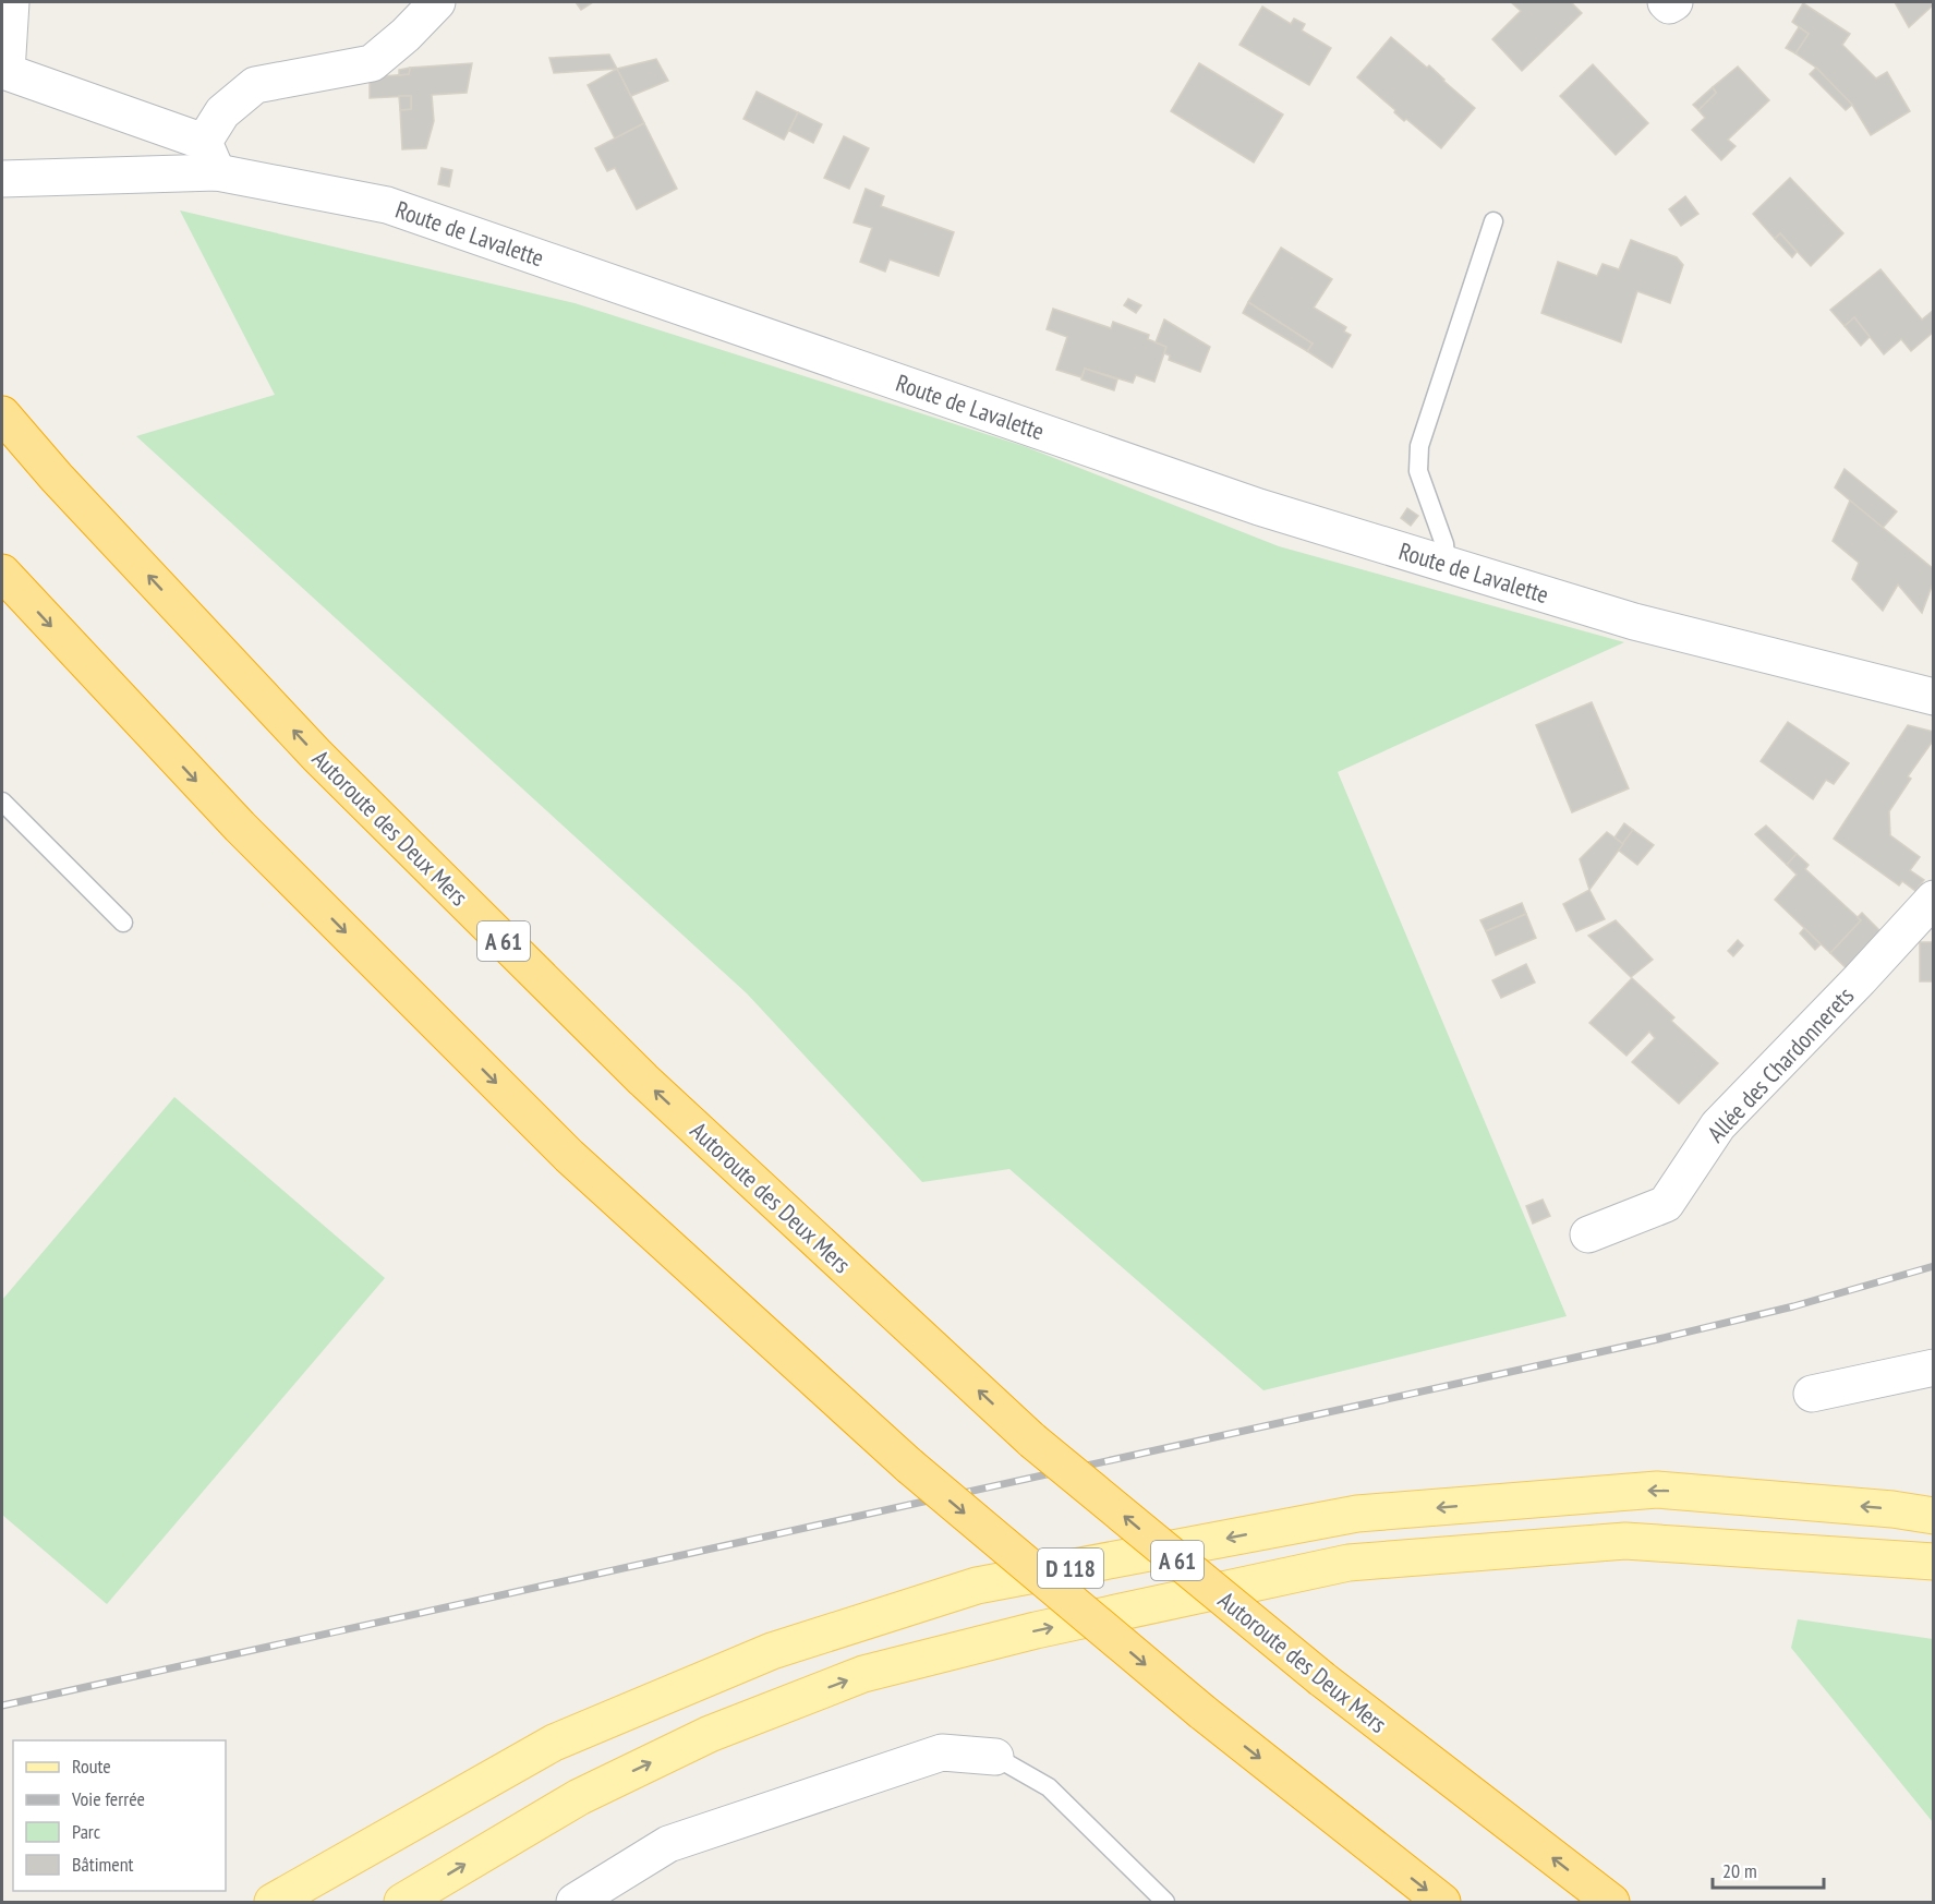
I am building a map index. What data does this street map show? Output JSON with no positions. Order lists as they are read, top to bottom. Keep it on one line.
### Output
{"streets":{"highway":["Autoroute des Deux Mers","A 61"],"main road":["Route de Lavalette","Allée des Chardonnerets","D 118"]},"legend":["Route","Voie ferrée","Parc","Bâtiment"],"scale_bar":"20 m"}
